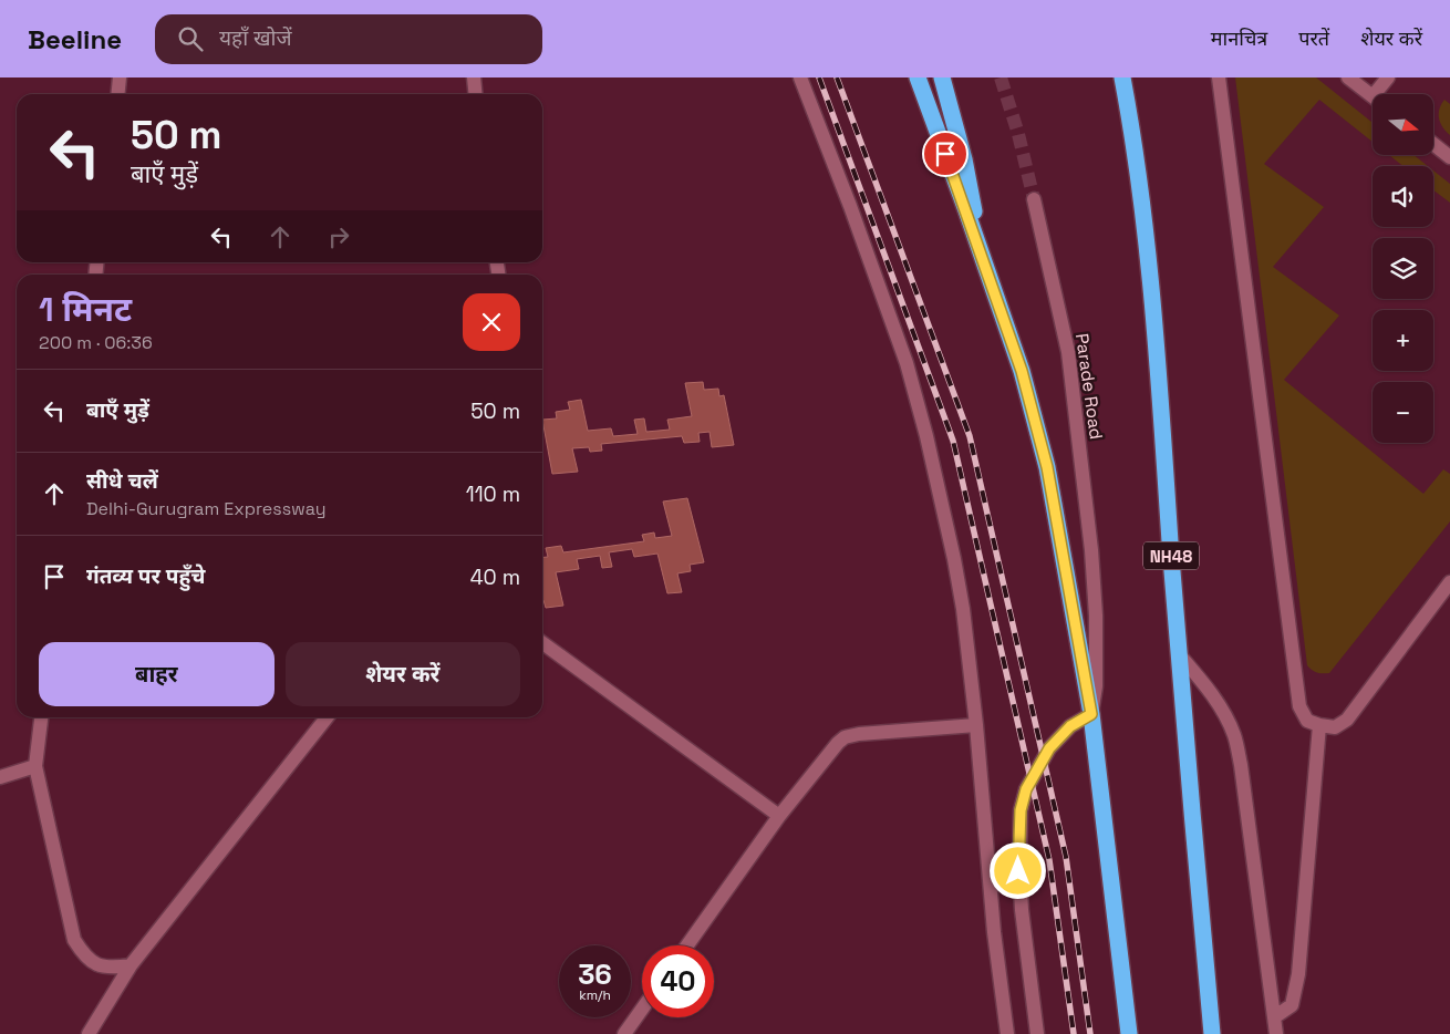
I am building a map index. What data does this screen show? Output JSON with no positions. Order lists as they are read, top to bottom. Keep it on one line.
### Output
{"streets":{"highway":["NH48"],"street":["Parade Road"]},"north":"right","page":{"header":"Beeline","search":"यहाँ खोजें","nav":["मानचित्र","परतें","शेयर करें"],"map_buttons":["+","−"],"turn":["50 m","बाएँ मुड़ें"],"heading":["1 मिनट","200 m · 06:36"],"list":[{"name":"बाएँ मुड़ें","value":"50 m"},{"name":"सीधे चलें","note":"Delhi-Gurugram Expressway","value":"110 m"},{"name":"गंतव्य पर पहुँचे","value":"40 m"}],"buttons":["बाहर","शेयर करें"],"speed":"36 km/h","limit":"40"}}
